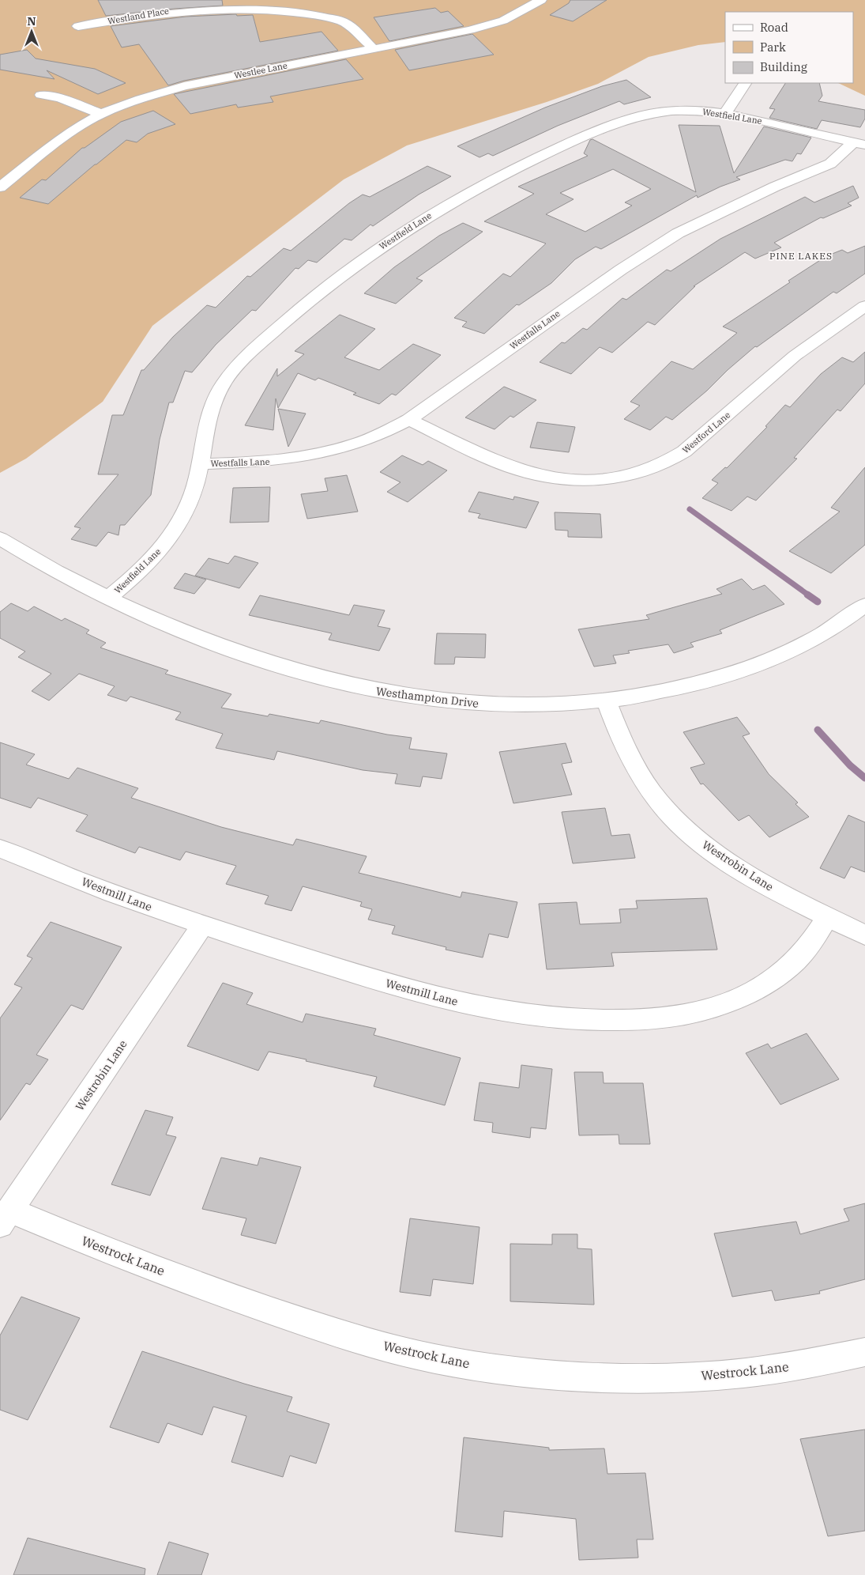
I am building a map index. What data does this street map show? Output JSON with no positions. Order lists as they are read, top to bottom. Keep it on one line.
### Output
{"streets":{"street":["Westland Place","Westlee Lane","Westfield Lane","Westfalls Lane","Westford Lane","Westhampton Drive","Westrobin Lane","Westmill Lane","Westrock Lane"]},"crossings":[["Westland Place","Westlee Lane"],["Westfield Lane","Westfalls Lane"],["Westfield Lane","Westhampton Drive"],["Westfalls Lane","Westford Lane"],["Westhampton Drive","Westrobin Lane"],["Westrobin Lane","Westmill Lane"],["Westrobin Lane","Westrock Lane"]],"districts":["PINE LAKES"],"legend":["Road","Park","Building"],"north":"top"}
